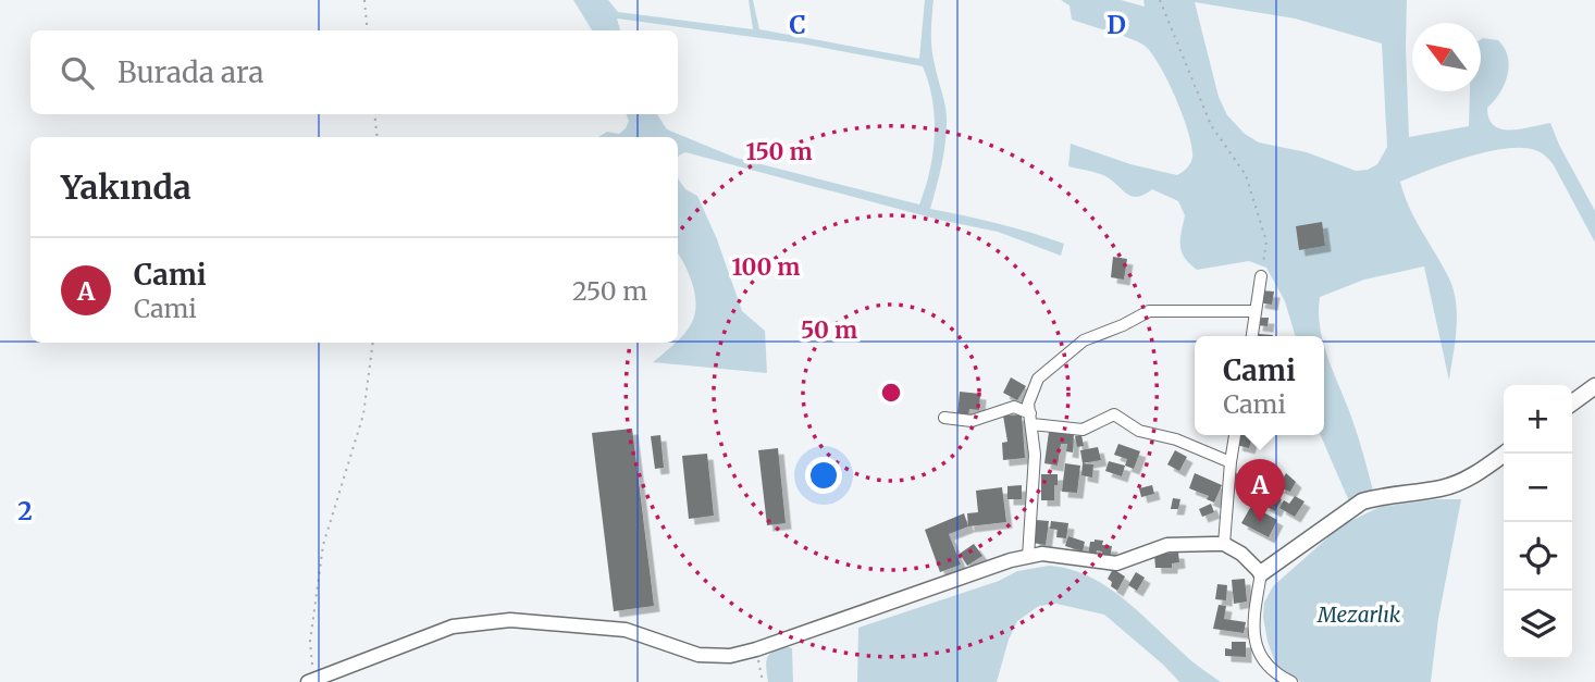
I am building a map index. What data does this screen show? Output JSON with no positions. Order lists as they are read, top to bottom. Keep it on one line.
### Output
{"parks":["Mezarlık"],"north":"top left","page":{"search":"Burada ara","heading":"Yakında","list":[{"mark":"A","name":"Cami","note":"Cami","value":"250 m"}],"popup":["Cami","Cami"],"map_buttons":["+","−"],"pins":"A"},"grid":{"columns":["C","D"],"rows":["2"]},"rings":["150 m","100 m","50 m"]}
